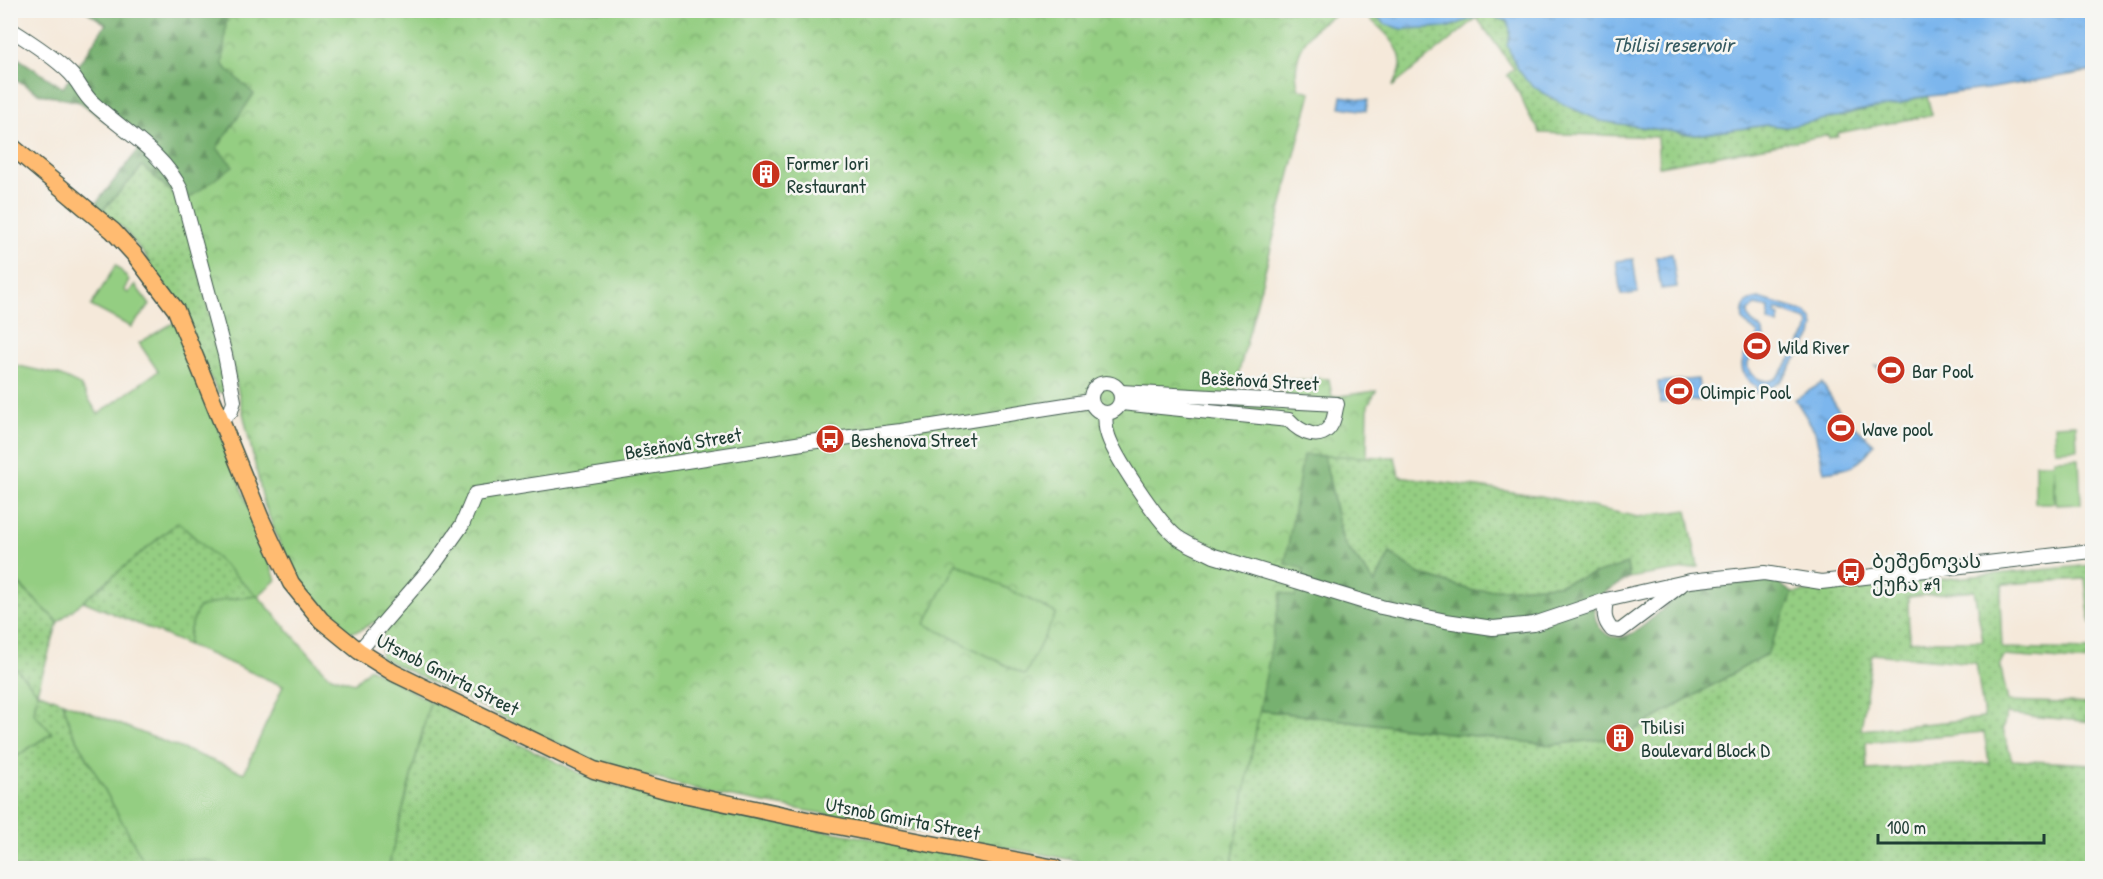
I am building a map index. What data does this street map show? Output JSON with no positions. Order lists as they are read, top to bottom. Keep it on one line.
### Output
{"streets":{"main road":["Utsnob Gmirta Street"],"street":["Bešeňová Street"]},"crossings":[["Bešeňová Street","Utsnob Gmirta Street"]],"water":["Tbilisi reservoir"],"places":{"building":["Former Iori Restaurant","Tbilisi Boulevard Block D"],"sports":["Wild River","Bar Pool","Olimpic Pool","Wave pool"],"bus stop":["Beshenova Street","ბეშენოვას ქუჩა #9"]},"scale_bar":"100 m"}
